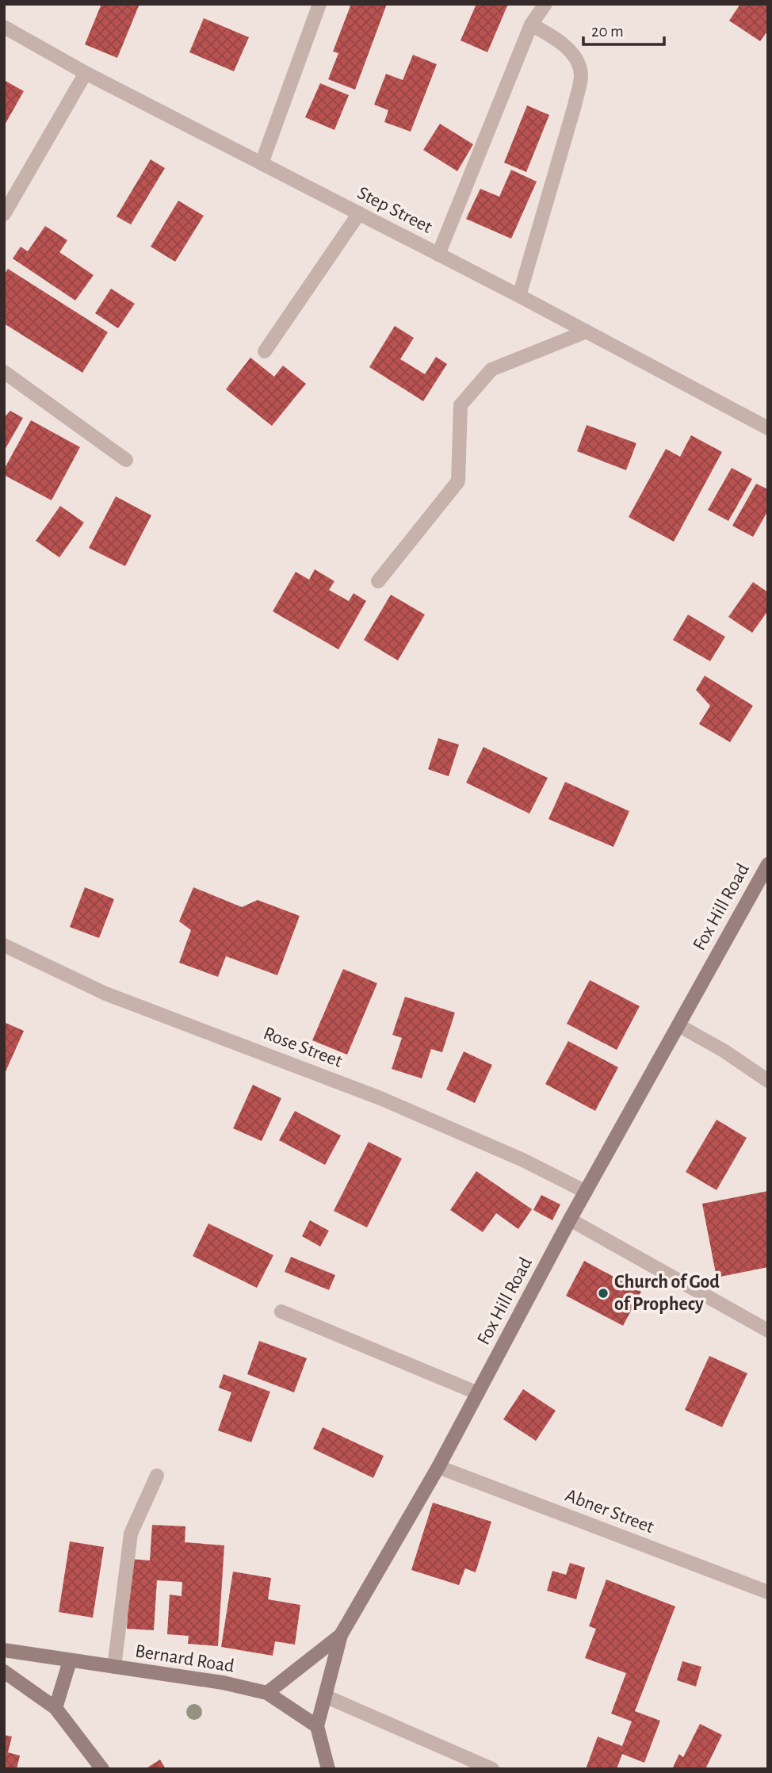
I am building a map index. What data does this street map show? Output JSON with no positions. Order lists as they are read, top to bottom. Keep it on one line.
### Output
{"streets":{"main road":["Fox Hill Road","Bernard Road"],"street":["Step Street","Rose Street","Abner Street"]},"crossings":[["Fox Hill Road","Rose Street"],["Fox Hill Road","Abner Street"]],"places":["Church of God of Prophecy"],"scale_bar":"20 m"}
